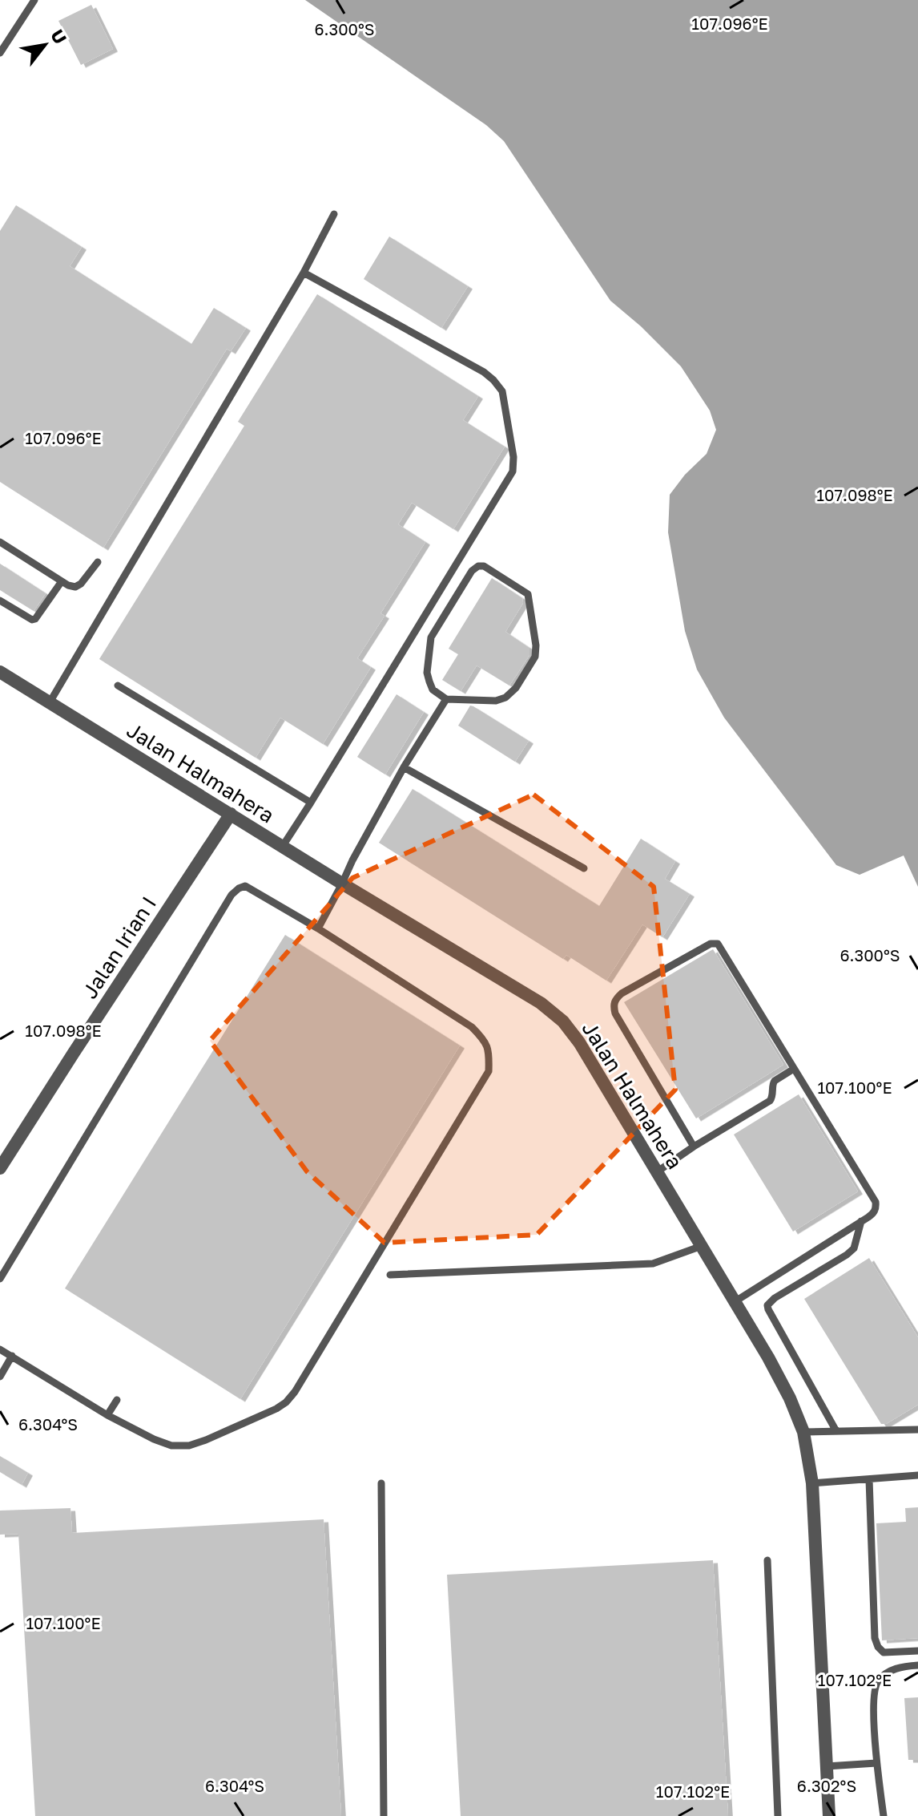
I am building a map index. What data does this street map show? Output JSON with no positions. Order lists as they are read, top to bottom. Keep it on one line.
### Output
{"streets":{"street":["Jalan Halmahera","Jalan Irian I"]},"crossings":[["Jalan Halmahera","Jalan Irian I"]],"north":"top right","coordinates":["107.096°E","6.300°S","107.098°E","107.100°E","6.304°S","107.102°E","6.302°S"]}
